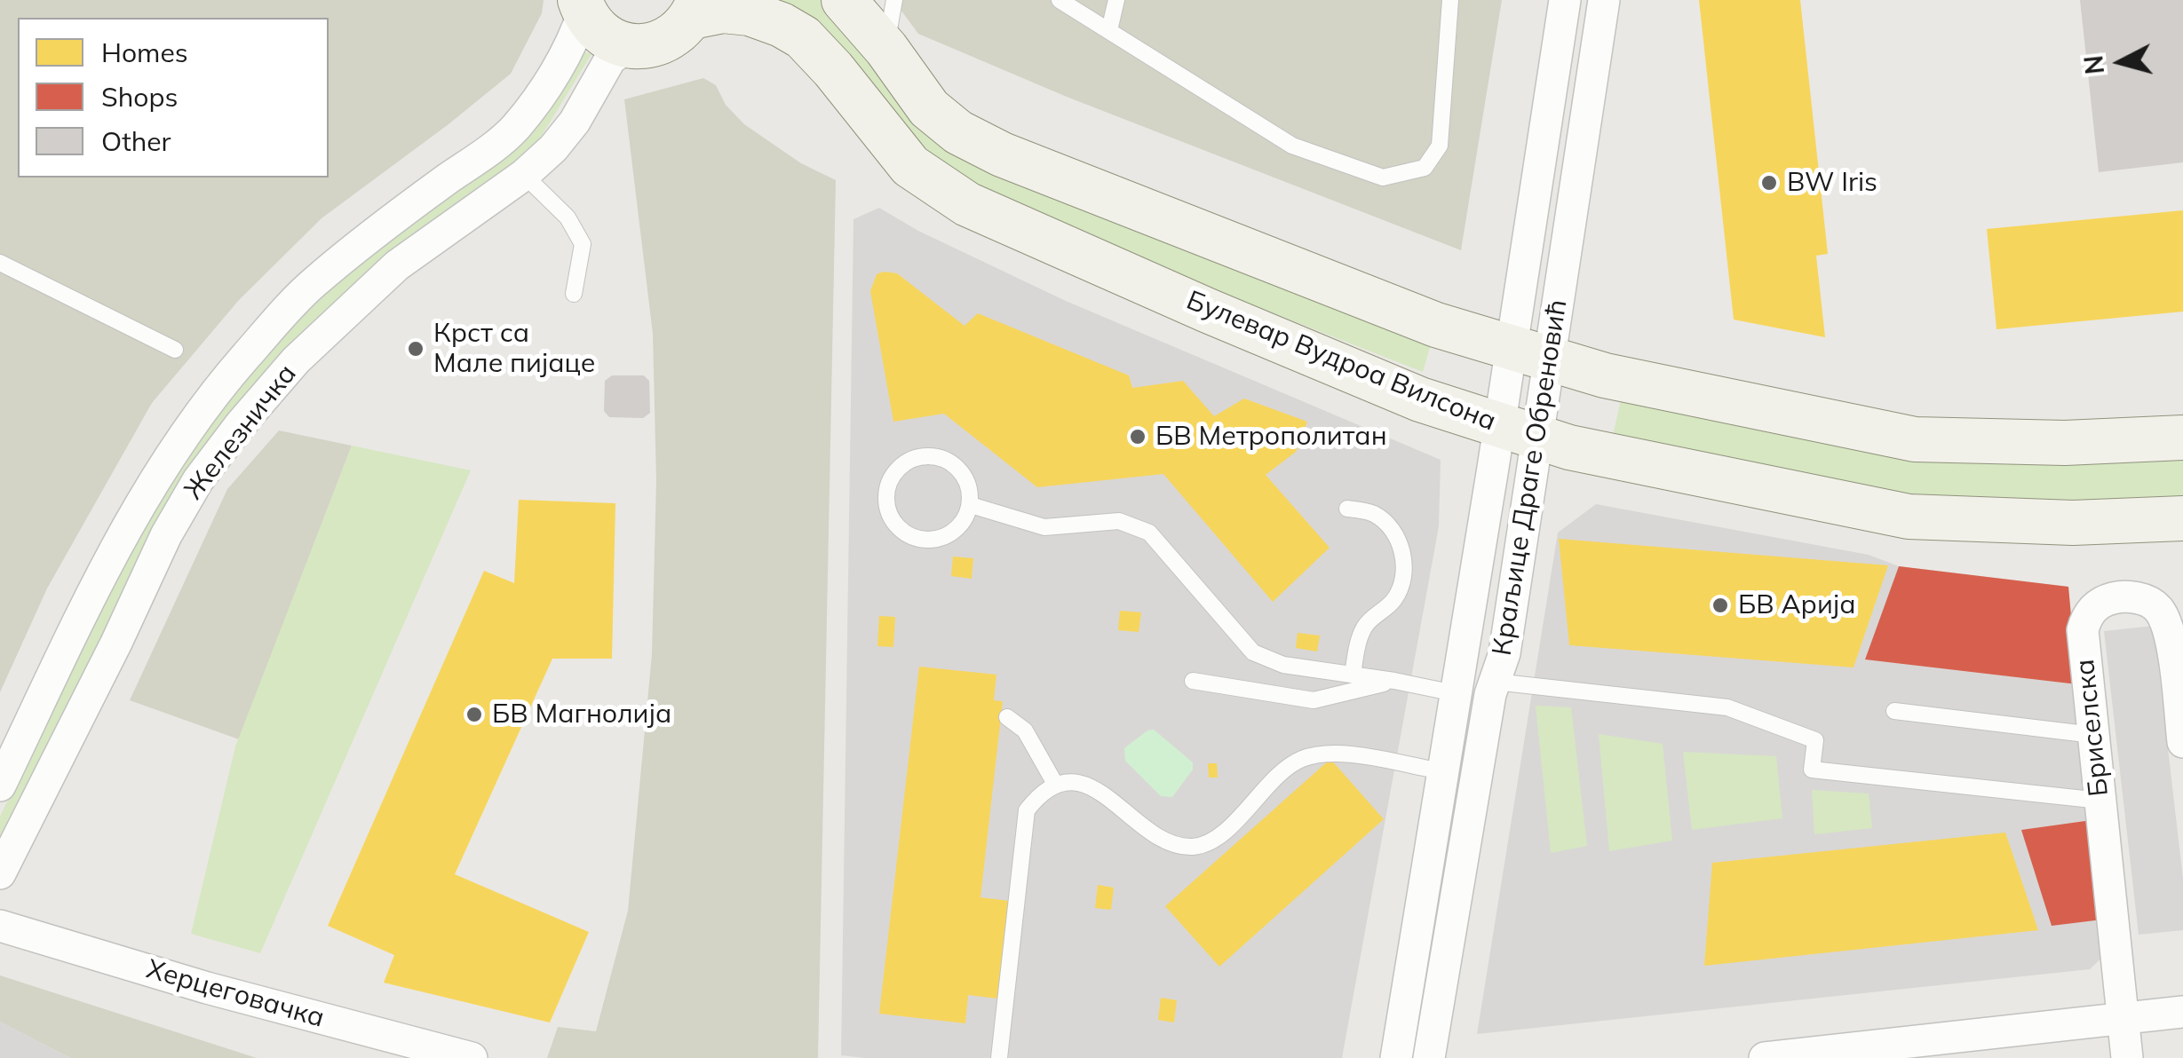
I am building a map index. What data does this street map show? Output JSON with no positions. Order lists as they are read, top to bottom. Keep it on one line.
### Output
{"streets":{"main road":["Булевар Вудроа Вилсона"],"street":["Железничка","Краљице Драге Обреновић","Бриселска","Херцеговачка"]},"crossings":[["Булевар Вудроа Вилсона","Краљице Драге Обреновић"]],"places":["BW Iris","Крст са Мале пијаце","БВ Метрополитан","БВ Арија","БВ Магнолија"],"legend":["Homes","Shops","Other"],"north":"left"}
